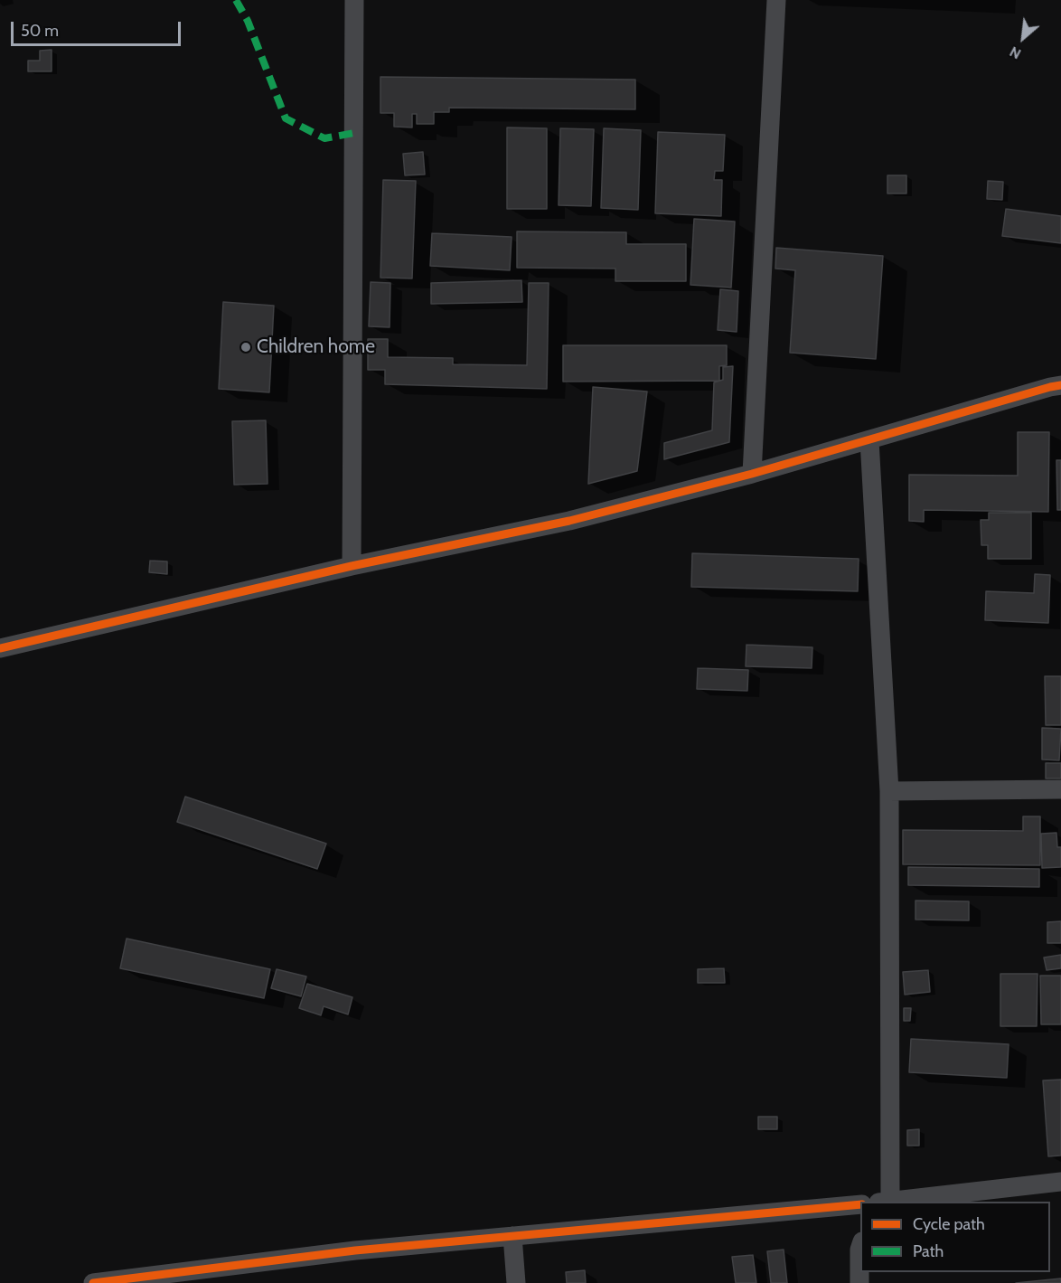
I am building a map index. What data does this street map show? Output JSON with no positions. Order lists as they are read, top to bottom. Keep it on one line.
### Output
{"places":["Children home"],"legend":["Cycle path","Path"],"scale_bar":"50 m","north":"bottom left"}
